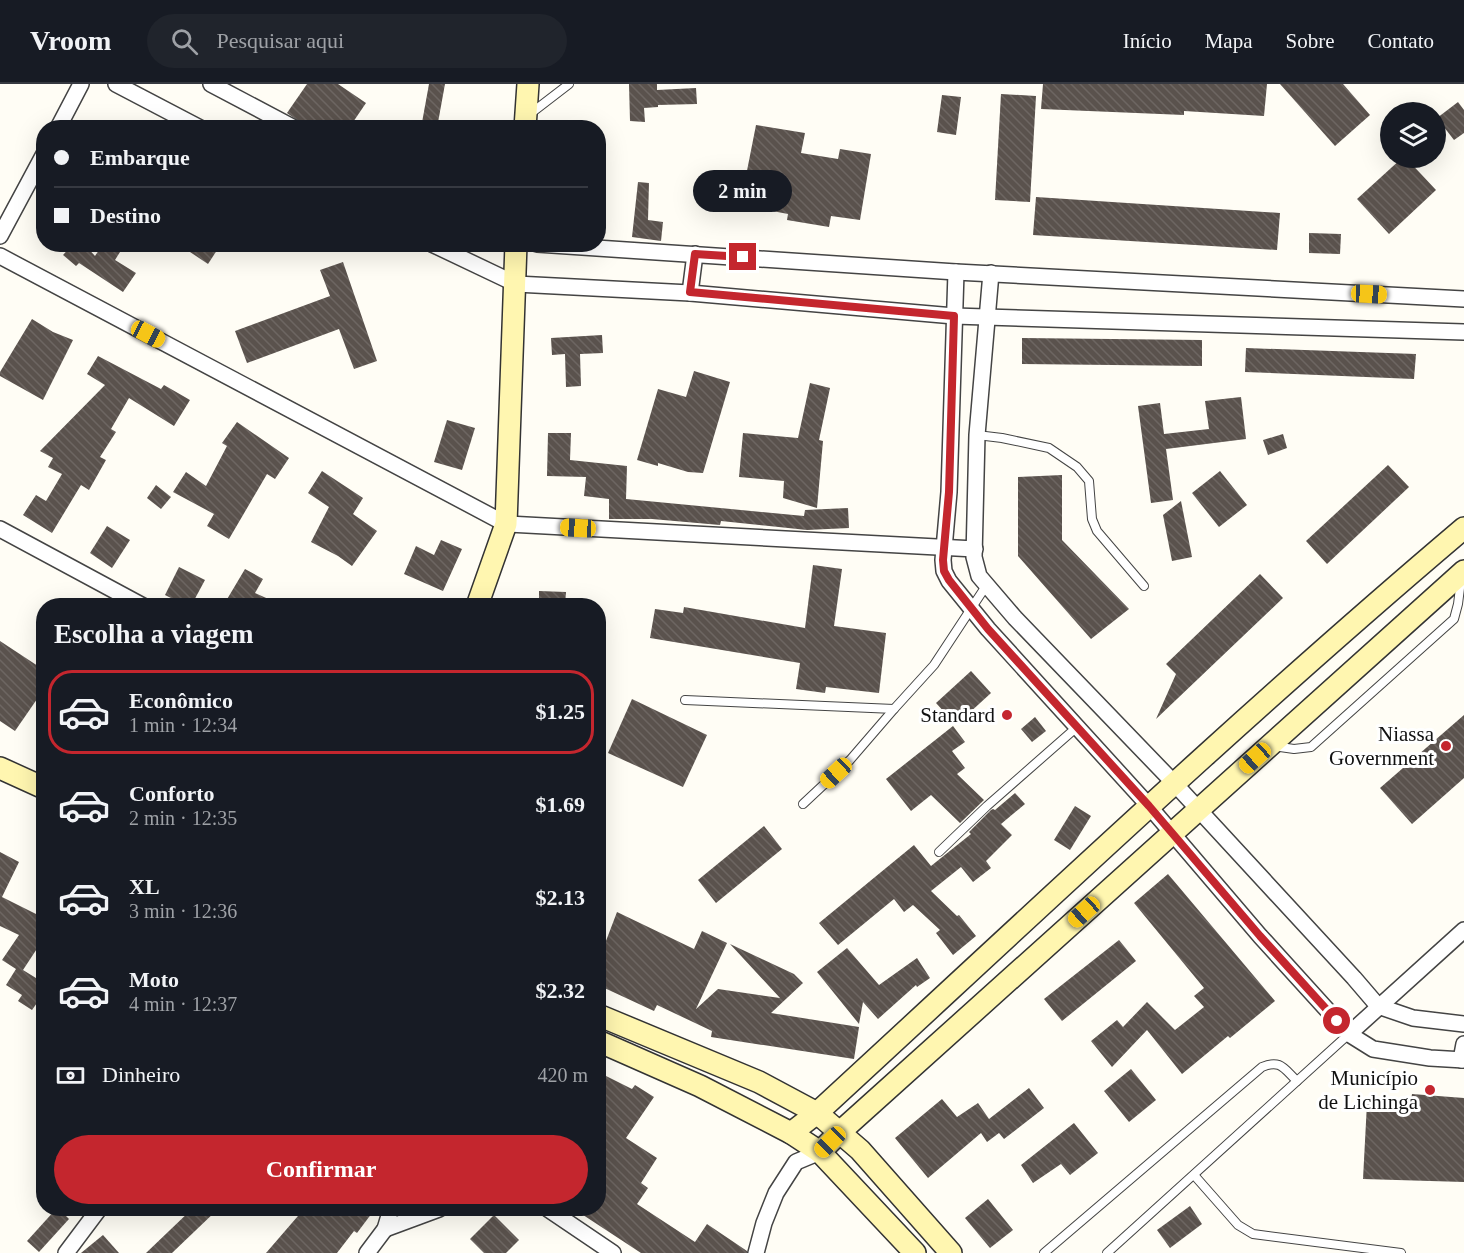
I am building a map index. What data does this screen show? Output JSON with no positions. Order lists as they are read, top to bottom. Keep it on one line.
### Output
{"places":["Standard","Niassa Government","Município de Lichinga"],"page":{"header":"Vroom","search":"Pesquisar aqui","nav":["Início","Mapa","Sobre","Contato"],"banner":["Embarque","Destino"],"bubble":"2 min","heading":"Escolha a viagem","list":[{"name":"Econômico","note":"1 min · 12:34","value":"$1.25"},{"name":"Conforto","note":"2 min · 12:35","value":"$1.69"},{"name":"XL","note":"3 min · 12:36","value":"$2.13"},{"name":"Moto","note":"4 min · 12:37","value":"$2.32"}],"pay":["Dinheiro","420 m"],"buttons":"Confirmar"}}
